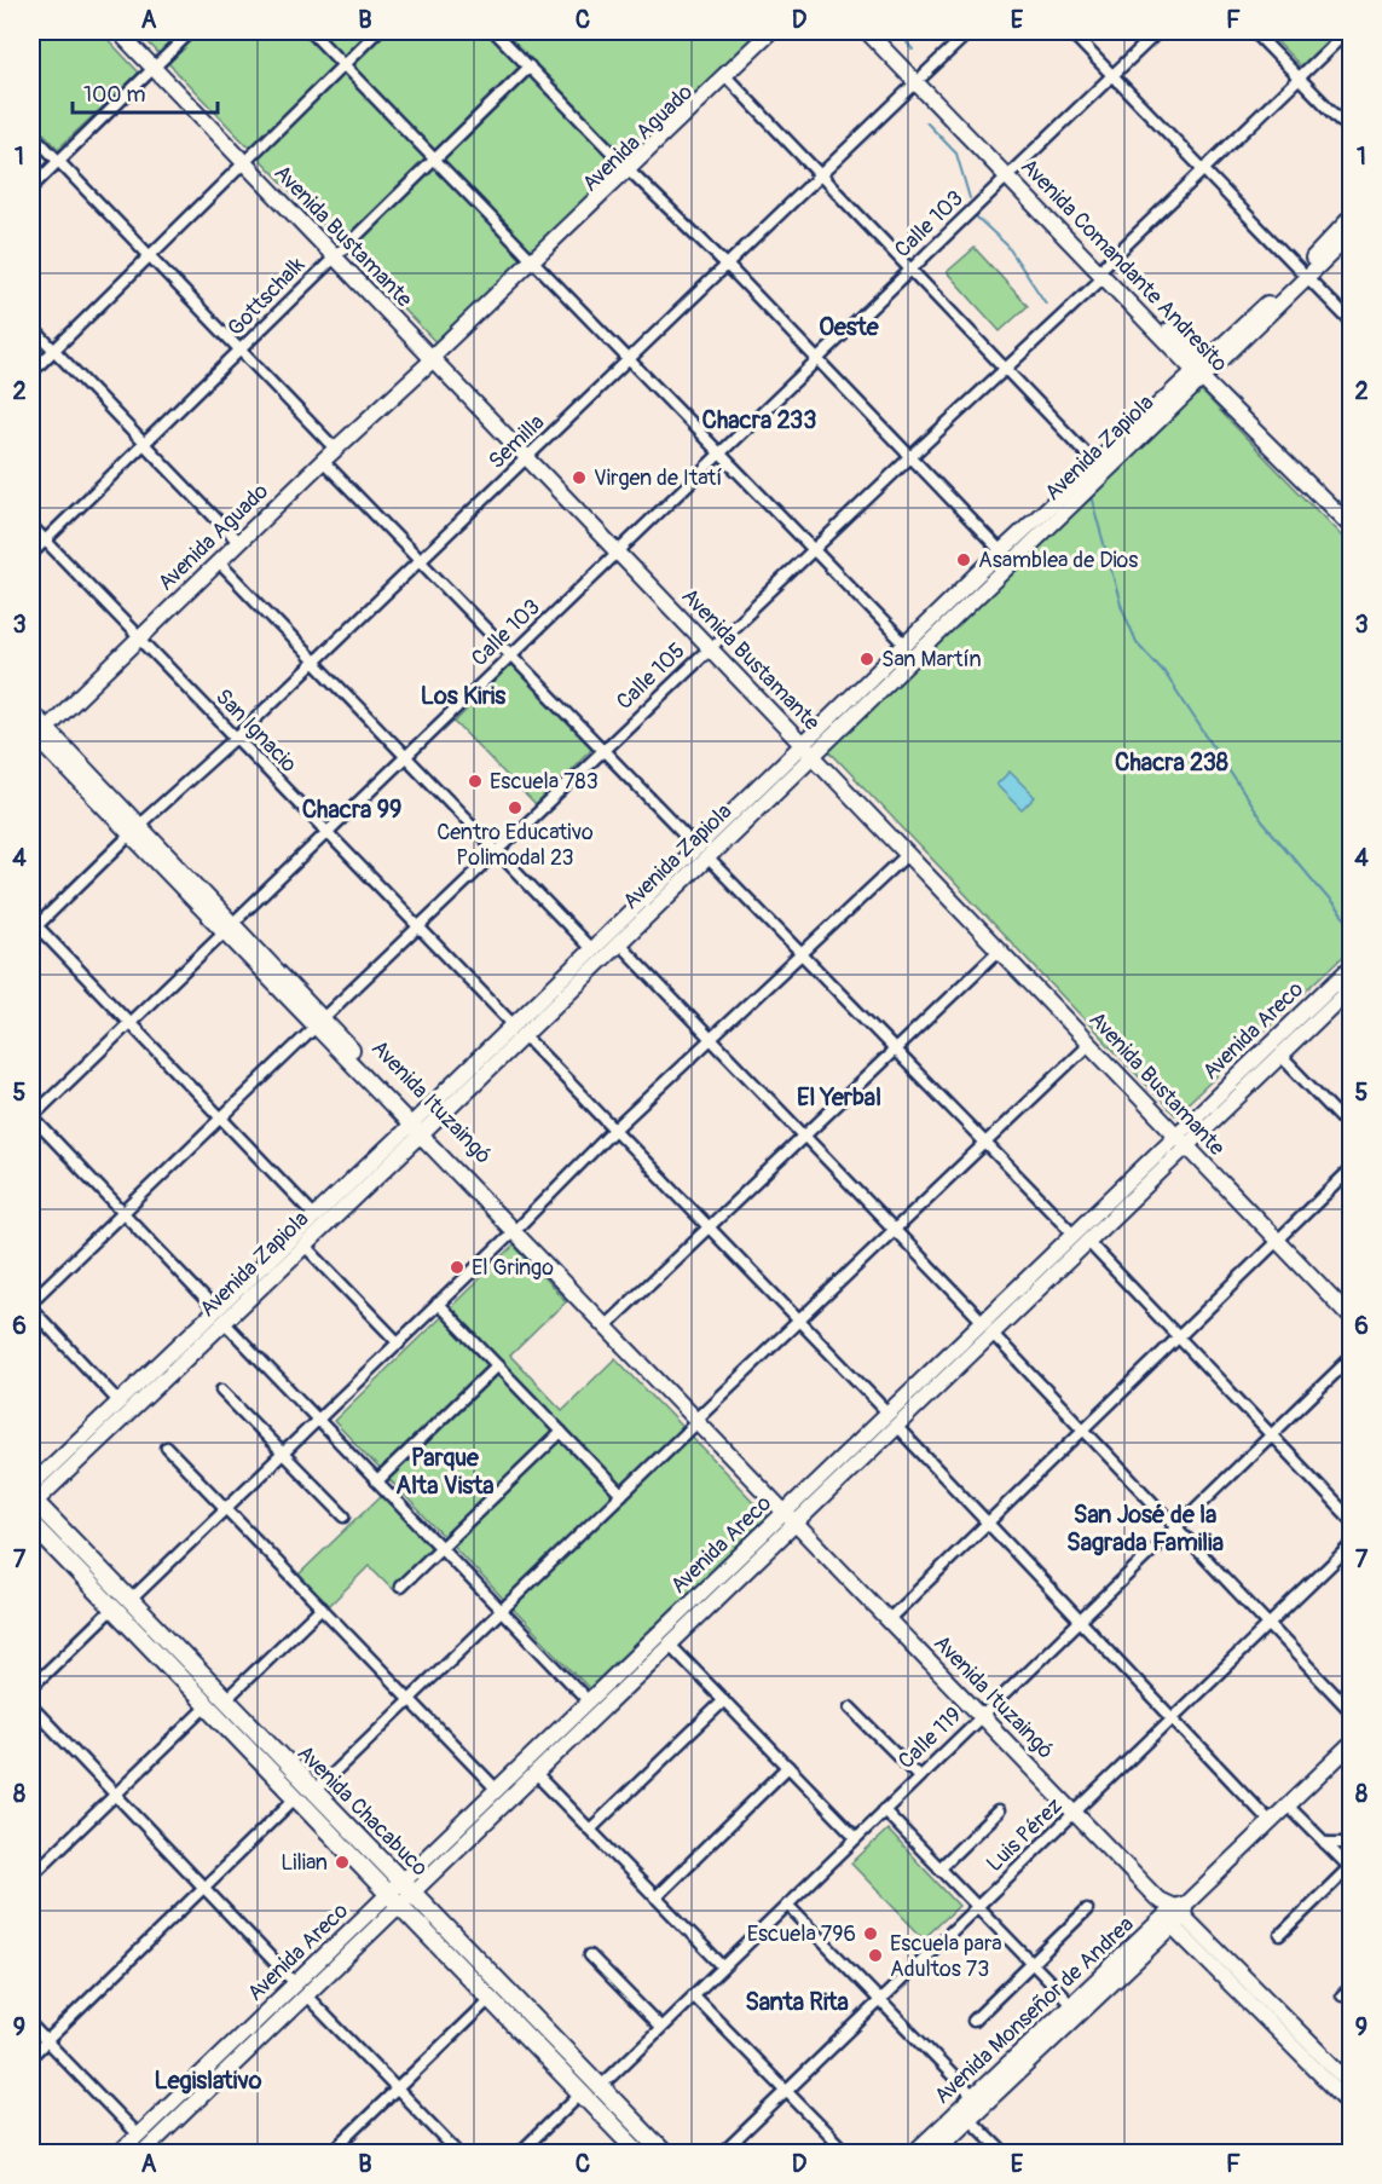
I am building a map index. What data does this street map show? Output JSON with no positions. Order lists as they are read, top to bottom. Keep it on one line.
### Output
{"streets":{"main road":["Avenida Aguado","Avenida Bustamante","Avenida Comandante Andresito","Avenida Zapiola","Avenida Areco","Avenida Ituzaingó","Avenida Chacabuco","Avenida Monseñor de Andrea"],"street":["Calle 103","Gottschalk","Semilla","Calle 105","San Ignacio","Calle 119","Luis Pérez"]},"crossings":[["Avenida Aguado","Avenida Bustamante"],["Avenida Aguado","San Ignacio"],["Avenida Aguado","Avenida Ituzaingó"],["Calle 103","Avenida Bustamante"],["Calle 103","Avenida Comandante Andresito"],["Calle 103","San Ignacio"],["Calle 103","Avenida Ituzaingó"],["Avenida Bustamante","Gottschalk"],["Avenida Bustamante","Semilla"],["Avenida Bustamante","Avenida Zapiola"],["Avenida Bustamante","Calle 105"],["Avenida Bustamante","Avenida Areco"],["Avenida Comandante Andresito","Semilla"],["Avenida Comandante Andresito","Avenida Zapiola"],["Avenida Comandante Andresito","Calle 105"],["Gottschalk","San Ignacio"],["Semilla","San Ignacio"],["Semilla","Avenida Ituzaingó"],["Avenida Zapiola","San Ignacio"],["Avenida Zapiola","Avenida Ituzaingó"],["Avenida Zapiola","Avenida Chacabuco"],["Calle 105","San Ignacio"],["Calle 105","Avenida Ituzaingó"],["San Ignacio","Avenida Areco"],["San Ignacio","Calle 119"],["San Ignacio","Luis Pérez"],["San Ignacio","Avenida Monseñor de Andrea"],["Avenida Areco","Avenida Ituzaingó"],["Avenida Areco","Avenida Chacabuco"],["Avenida Ituzaingó","Calle 119"],["Avenida Ituzaingó","Luis Pérez"],["Avenida Ituzaingó","Avenida Monseñor de Andrea"],["Calle 119","Avenida Chacabuco"]],"districts":["Oeste","Chacra 233","Los Kiris","Chacra 238","Chacra 99","El Yerbal","Parque Alta Vista","San José de la Sagrada Familia","Santa Rita","Legislativo"],"places":["Virgen de Itatí","Asamblea de Dios","San Martín","Escuela 783","Centro Educativo Polimodal 23","El Gringo","Lilian","Escuela 796","Escuela para Adultos 73"],"scale_bar":"100 m","grid":{"columns":["A","B","C","D","E","F"],"rows":["1","2","3","4","5","6","7","8","9"]}}
